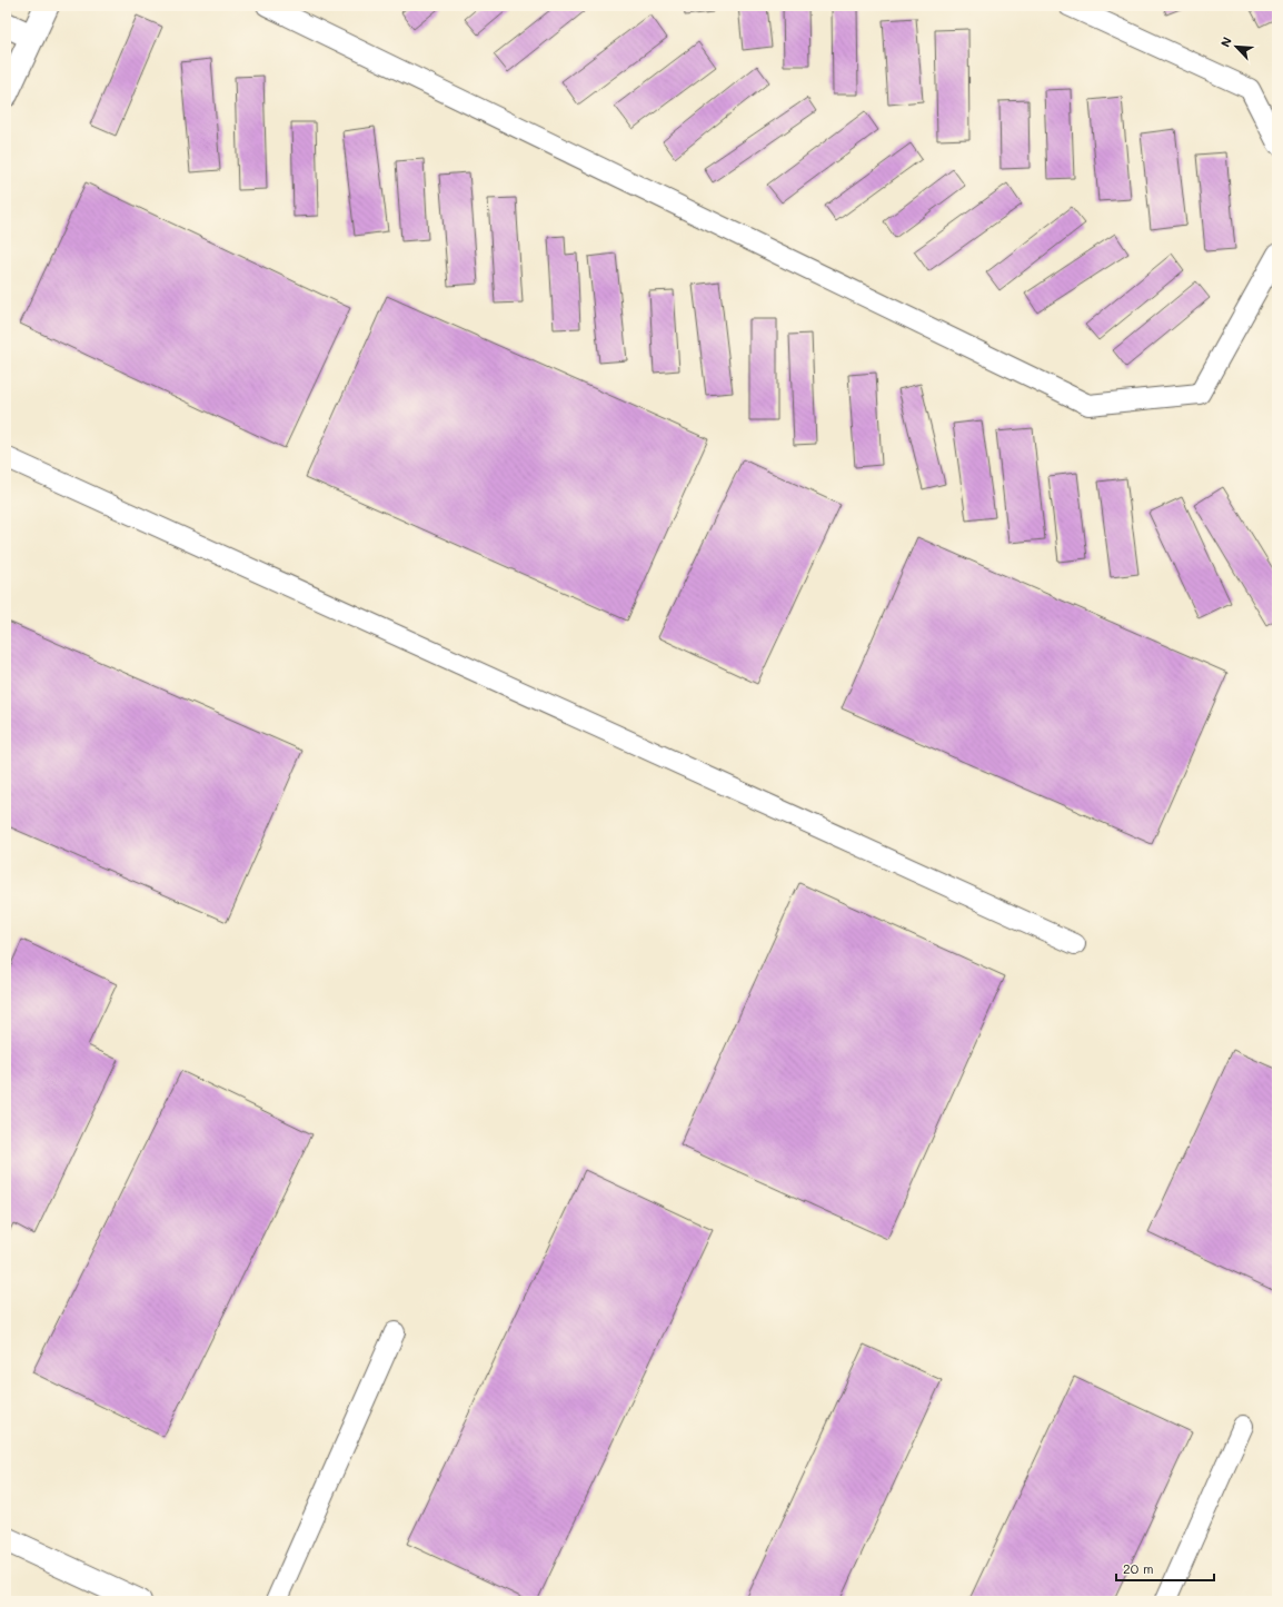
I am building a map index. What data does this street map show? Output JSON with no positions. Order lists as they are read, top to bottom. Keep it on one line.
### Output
{"scale_bar":"20 m","north":"top left"}
